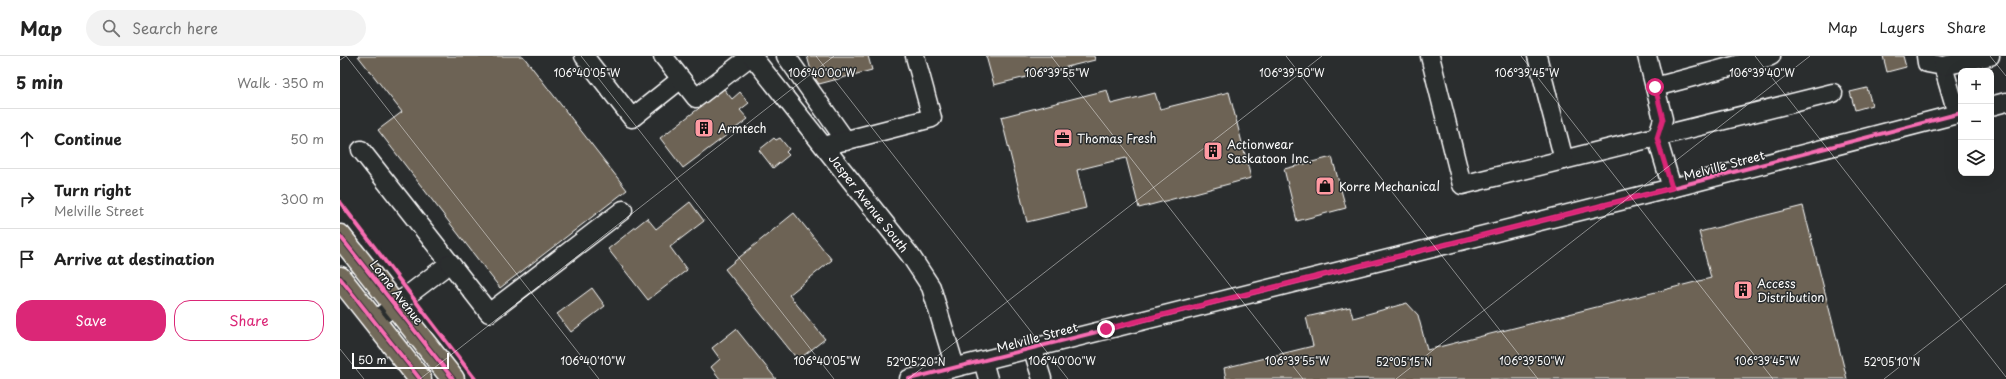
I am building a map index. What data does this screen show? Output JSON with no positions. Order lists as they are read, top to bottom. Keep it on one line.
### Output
{"streets":{"main road":["Lorne Avenue"],"street":["Melville Street","Jasper Avenue South"]},"crossings":[["Melville Street","Jasper Avenue South"]],"places":{"building":["Armtech","Actionwear Saskatoon Inc.","Access Distribution"],"office":["Thomas Fresh"],"shop":["Korre Mechanical"]},"scale_bar":"50 m","page":{"header":"Map","search":"Search here","nav":["Map","Layers","Share"],"heading":["5 min","Walk · 350 m"],"map_buttons":["+","−"],"list":[["Continue","50 m"],["Turn right","Melville Street","300 m"],"Arrive at destination"],"buttons":["Save","Share"],"scale":"50 m"},"coordinates":["106°40'05\"W","106°39'50\"W","106°39'40\"W","106°40'00\"W","106°39'55\"W","106°39'45\"W","106°40'10\"W","52°05'20\"N","52°05'15\"N","52°05'10\"N"]}
